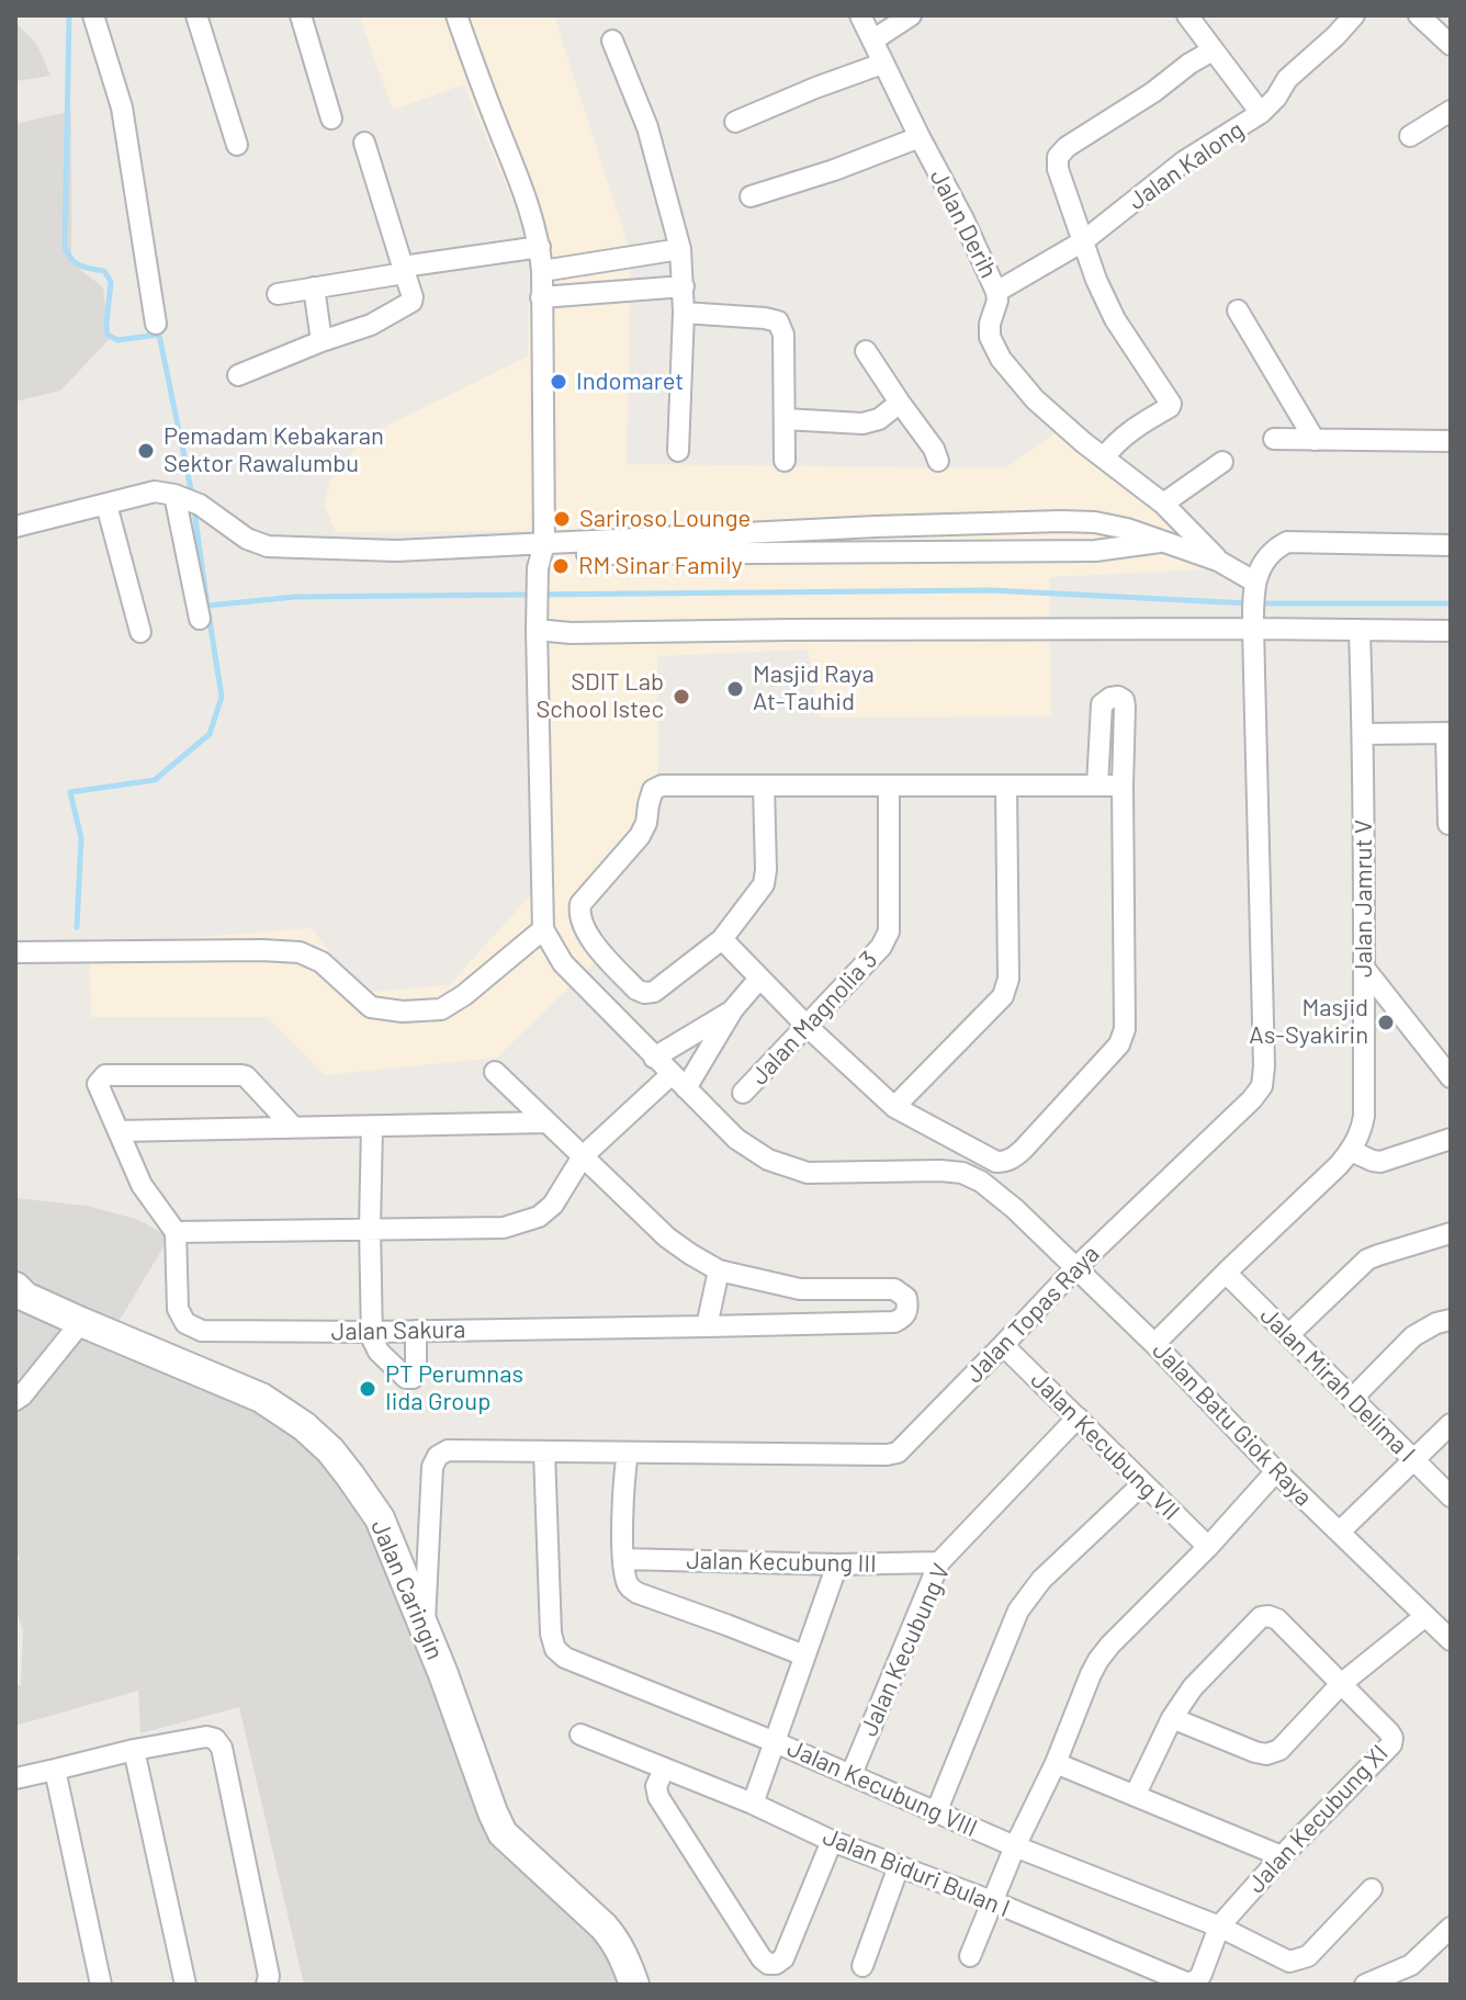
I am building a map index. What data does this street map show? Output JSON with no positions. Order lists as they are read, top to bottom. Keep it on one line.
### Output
{"streets":{"main road":["Jalan Caringin"],"street":["Jalan Kalong","Jalan Derih","Jalan Jamrut V","Jalan Magnolia 3","Jalan Topas Raya","Jalan Sakura","Jalan Mirah Delima I","Jalan Batu Giok Raya","Jalan Kecubung VII","Jalan Kecubung III","Jalan Kecubung V","Jalan Kecubung VIII","Jalan Kecubung XI","Jalan Biduri Bulan I"]},"crossings":[["Jalan Kalong","Jalan Derih"],["Jalan Jamrut V","Jalan Mirah Delima I"],["Jalan Jamrut V","Jalan Batu Giok Raya"],["Jalan Topas Raya","Jalan Batu Giok Raya"],["Jalan Topas Raya","Jalan Kecubung VII"],["Jalan Topas Raya","Jalan Caringin"],["Jalan Topas Raya","Jalan Kecubung VIII"],["Jalan Kecubung VII","Jalan Kecubung V"],["Jalan Kecubung III","Jalan Kecubung V"],["Jalan Kecubung V","Jalan Kecubung VIII"],["Jalan Kecubung VIII","Jalan Kecubung XI"],["Jalan Kecubung VIII","Jalan Biduri Bulan I"],["Jalan Kecubung XI","Jalan Biduri Bulan I"]],"places":["Indomaret","Pemadam Kebakaran Sektor Rawalumbu","Sariroso Lounge","RM Sinar Family","Masjid Raya At-Tauhid","SDIT Lab School Istec","Masjid As-Syakirin","PT Perumnas Iida Group"]}
